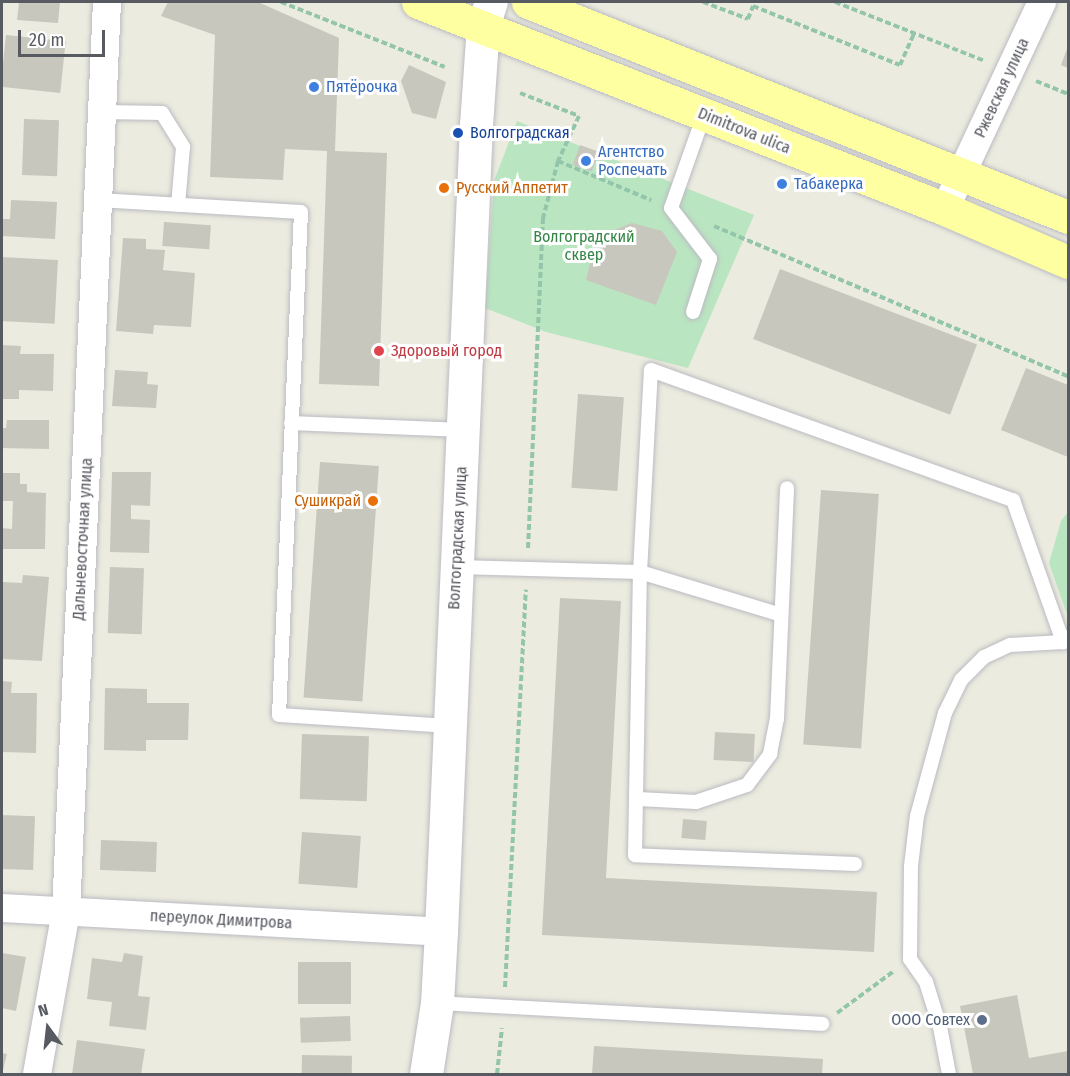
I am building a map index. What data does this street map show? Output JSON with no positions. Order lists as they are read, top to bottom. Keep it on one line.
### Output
{"streets":{"main road":["Dimitrova ulica","Волгоградская улица"],"street":["Ржевская улица","Дальневосточная улица","переулок Димитрова"]},"crossings":[["Ржевская улица","Dimitrova ulica"],["Dimitrova ulica","Волгоградская улица"],["Волгоградская улица","переулок Димитрова"],["Дальневосточная улица","переулок Димитрова"]],"parks":["Волгоградский сквер"],"places":["Пятёрочка","Волгоградская","Агентство Роспечать","Табакерка","Русский Аппетит","Здоровый город","Сушикрай","ООО Совтех"],"scale_bar":"20 m","north":"top"}
